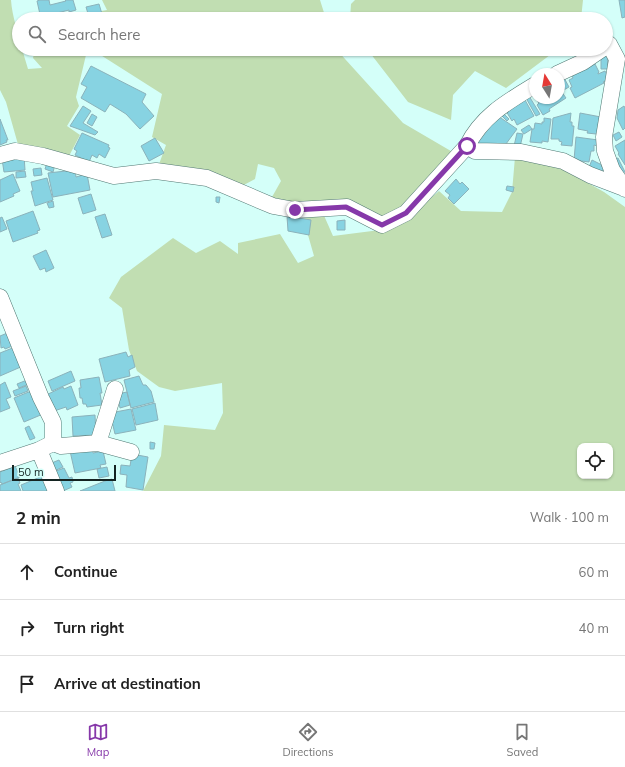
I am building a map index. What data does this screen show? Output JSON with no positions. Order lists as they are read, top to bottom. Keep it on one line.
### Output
{"scale_bar":"50 m","north":"top","page":{"search":"Search here","scale":"50 m","heading":["2 min","Walk · 100 m"],"list":[["Continue","60 m"],["Turn right","40 m"],"Arrive at destination"],"nav":["Map","Directions","Saved"]}}
